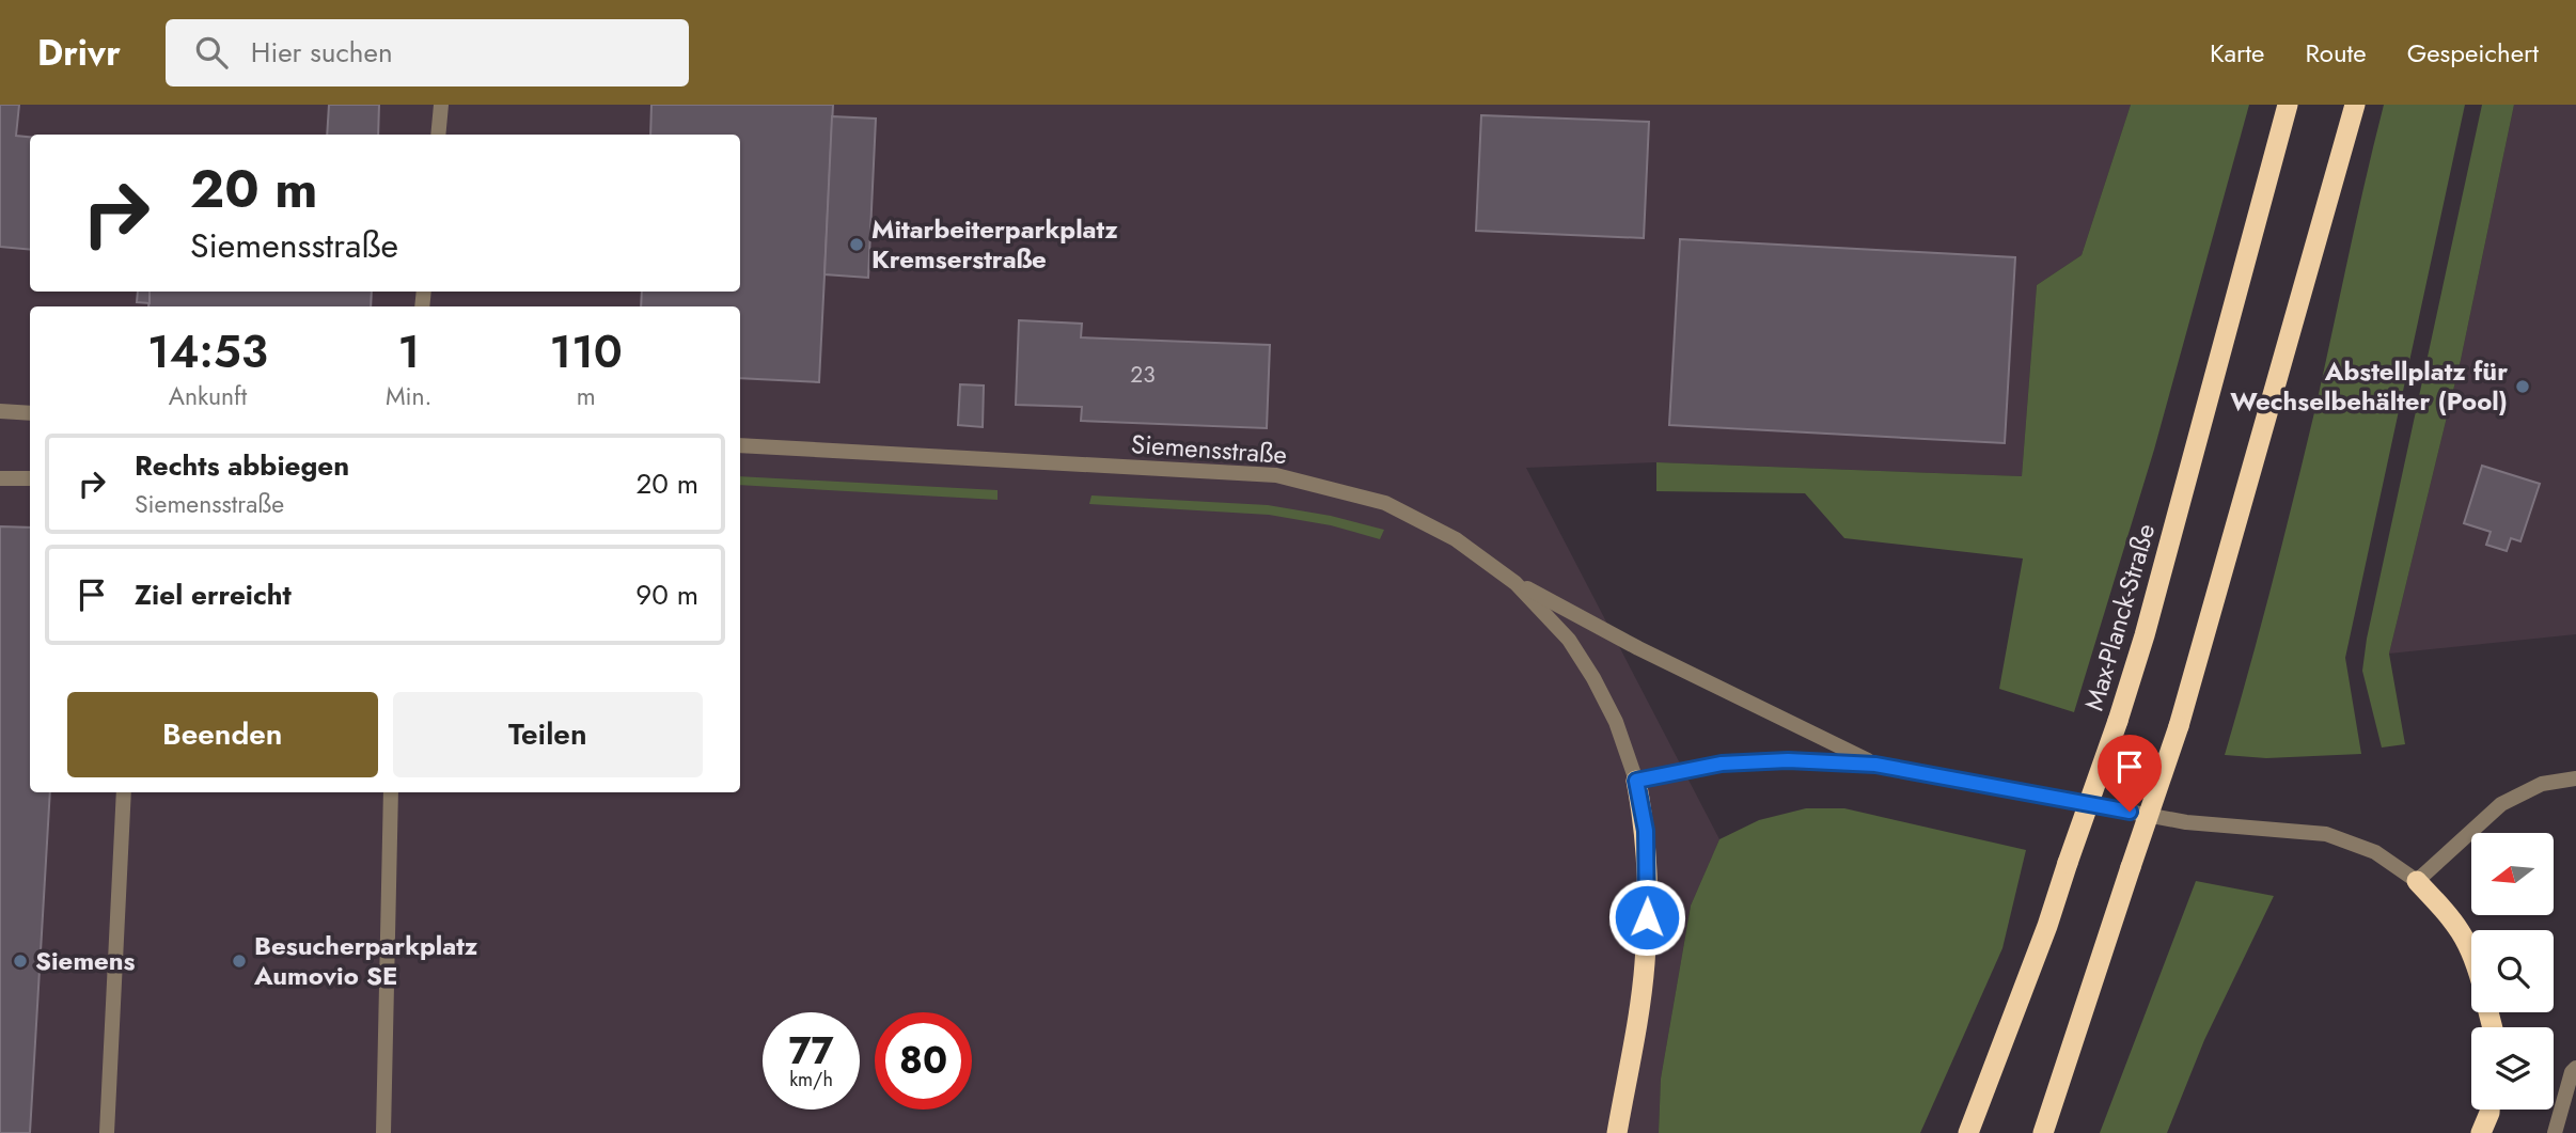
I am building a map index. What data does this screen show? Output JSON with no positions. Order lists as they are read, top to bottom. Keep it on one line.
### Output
{"streets":{"highway":["Max-Planck-Straße"],"street":["Siemensstraße"]},"places":["Mitarbeiterparkplatz Kremserstraße","Abstellplatz für Wechselbehälter (Pool)","Siemens","Besucherparkplatz Aumovio SE"],"house_numbers":["23"],"north":"left","page":{"header":"Drivr","search":"Hier suchen","nav":["Karte","Route","Gespeichert"],"turn":["20 m","Siemensstraße"],"eta":["14:53","Ankunft","1","Min.","110","m"],"list":[{"name":"Rechts abbiegen","note":"Siemensstraße","value":"20 m"},{"name":"Ziel erreicht","value":"90 m"}],"buttons":["Beenden","Teilen"],"speed":"77 km/h","limit":"80"}}
